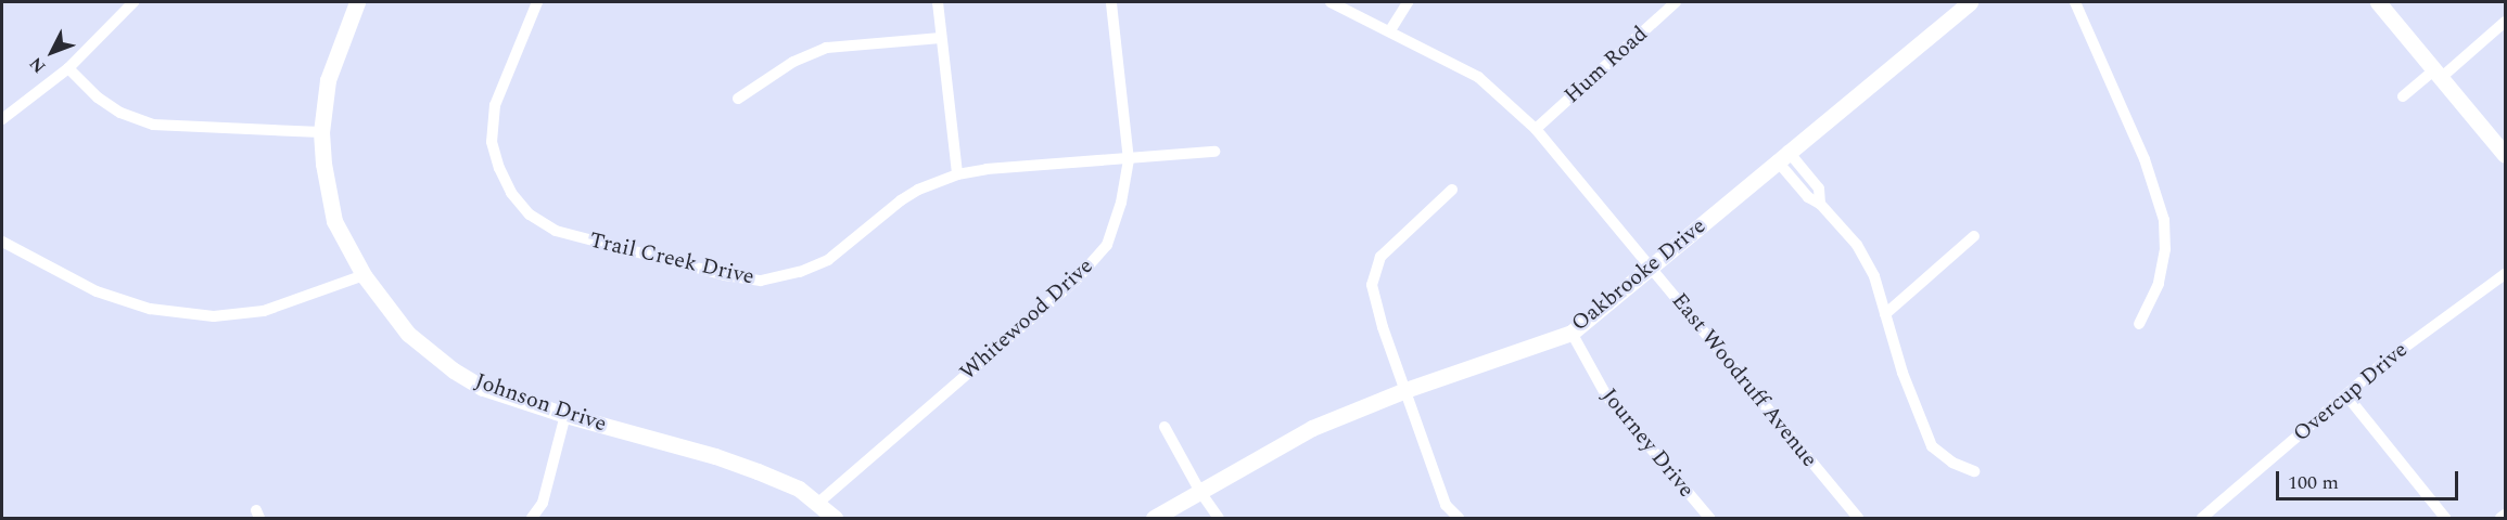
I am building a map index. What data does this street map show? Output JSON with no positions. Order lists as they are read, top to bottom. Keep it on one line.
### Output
{"streets":{"street":["Hum Road","Trail Creek Drive","Oakbrooke Drive","Whitewood Drive","East Woodruff Avenue","Overcup Drive","Johnson Drive","Journey Drive"]},"crossings":[["Hum Road","East Woodruff Avenue"],["Trail Creek Drive","Whitewood Drive"],["Oakbrooke Drive","East Woodruff Avenue"],["Oakbrooke Drive","Journey Drive"],["Whitewood Drive","Johnson Drive"]],"scale_bar":"100 m","north":"bottom left"}
